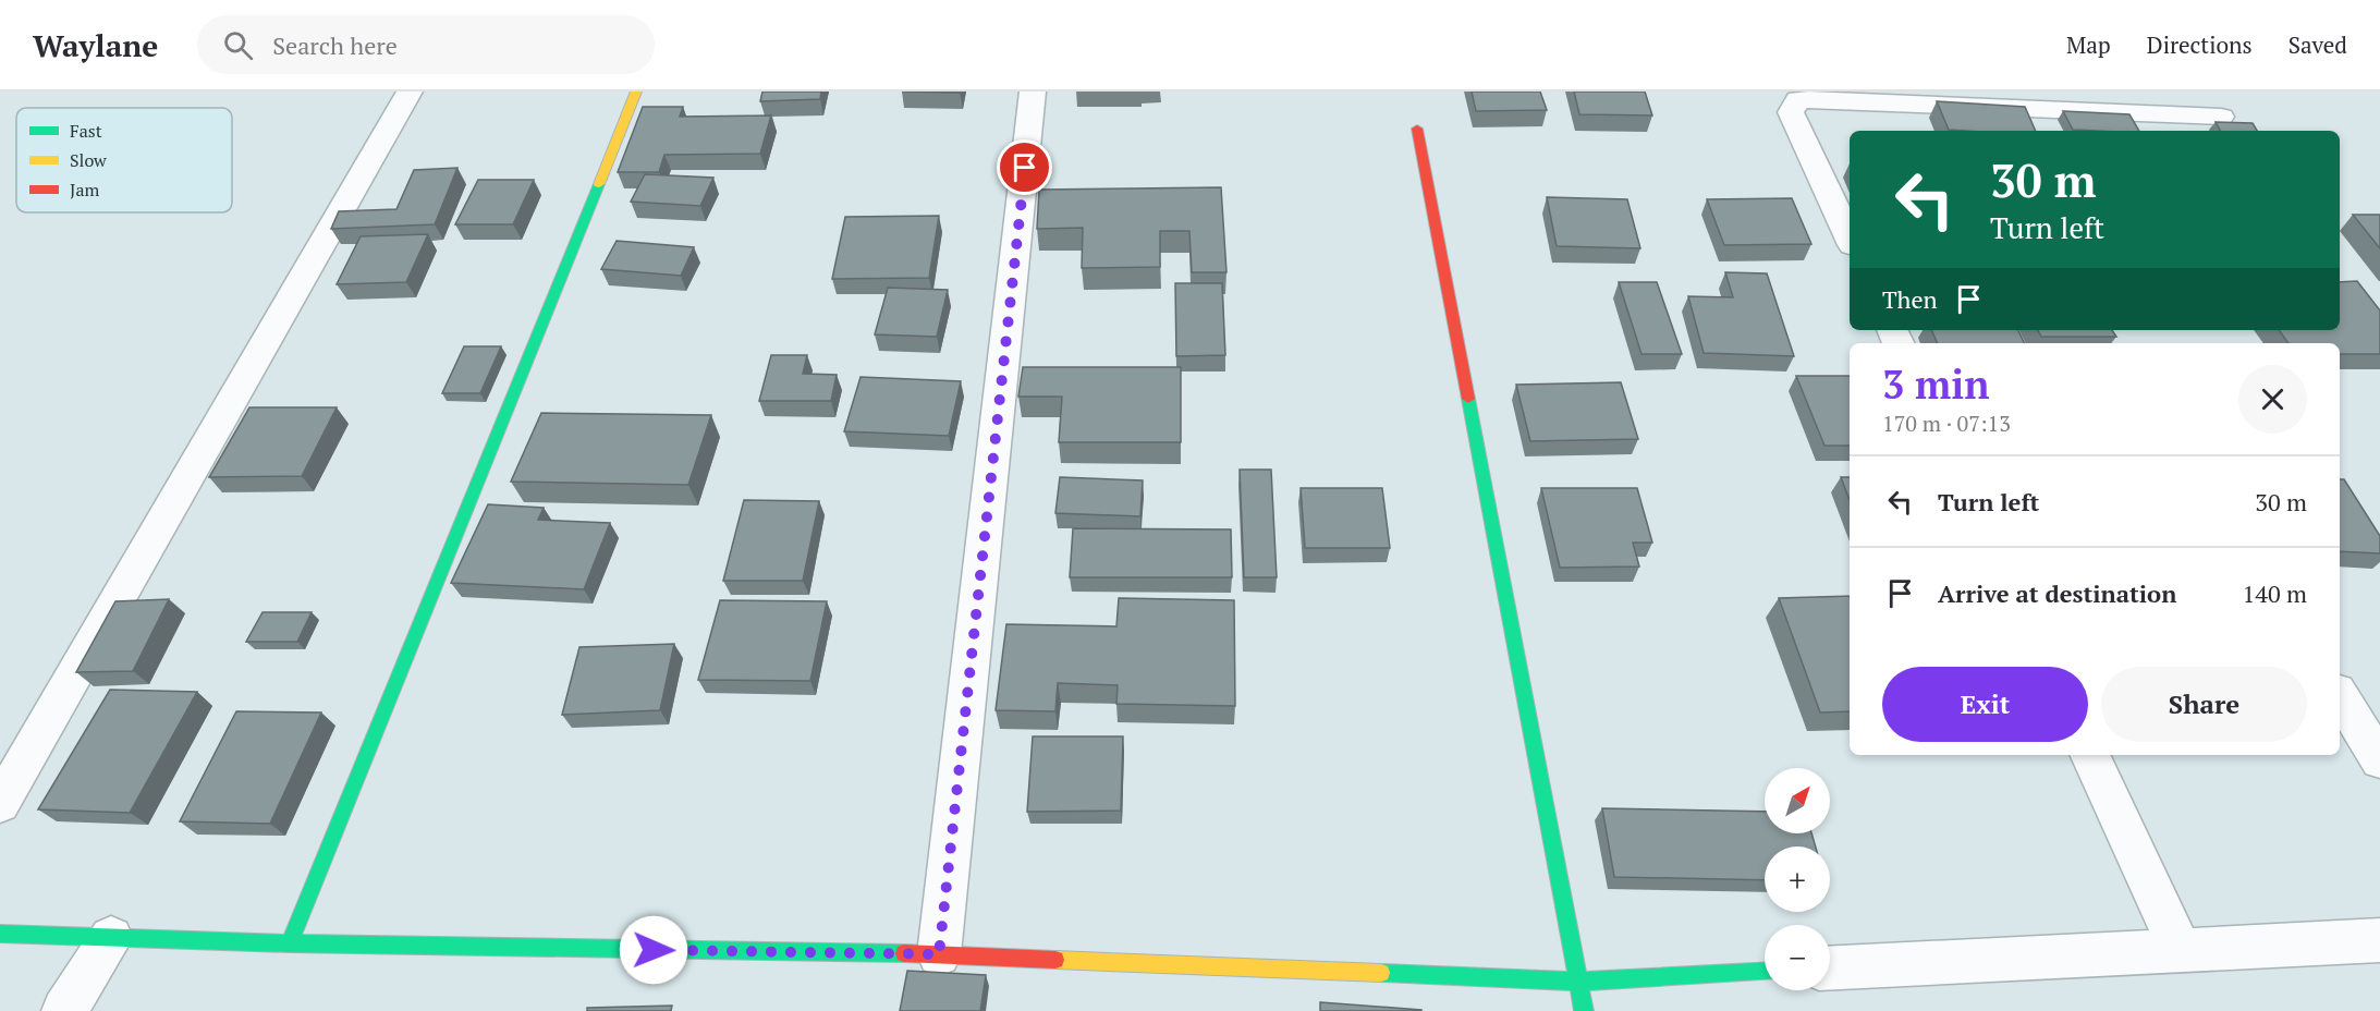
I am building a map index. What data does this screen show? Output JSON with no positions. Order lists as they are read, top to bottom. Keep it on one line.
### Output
{"legend":["Fast","Slow","Jam"],"north":"top right","page":{"header":"Waylane","search":"Search here","nav":["Map","Directions","Saved"],"turn":["30 m","Turn left"],"then":"Then","heading":["3 min","170 m · 07:13"],"list":[{"name":"Turn left","value":"30 m"},{"name":"Arrive at destination","value":"140 m"}],"buttons":["Exit","Share"],"map_buttons":["+","−"]}}
